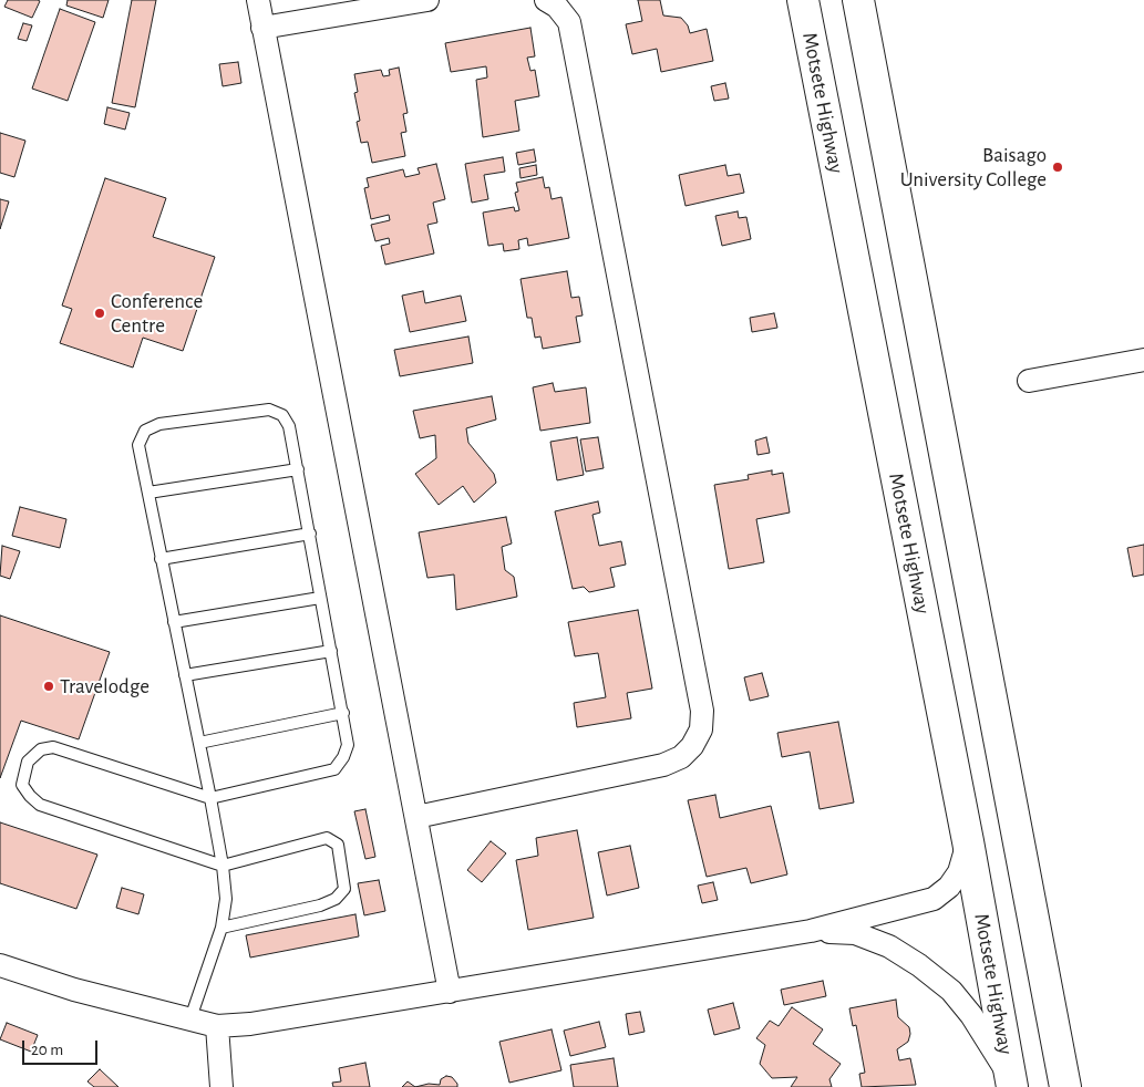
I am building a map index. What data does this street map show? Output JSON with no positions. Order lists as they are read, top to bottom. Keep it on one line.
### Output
{"streets":{"highway":["Motsete Highway"]},"places":["Baisago University College","Conference Centre","Travelodge"],"scale_bar":"20 m"}
